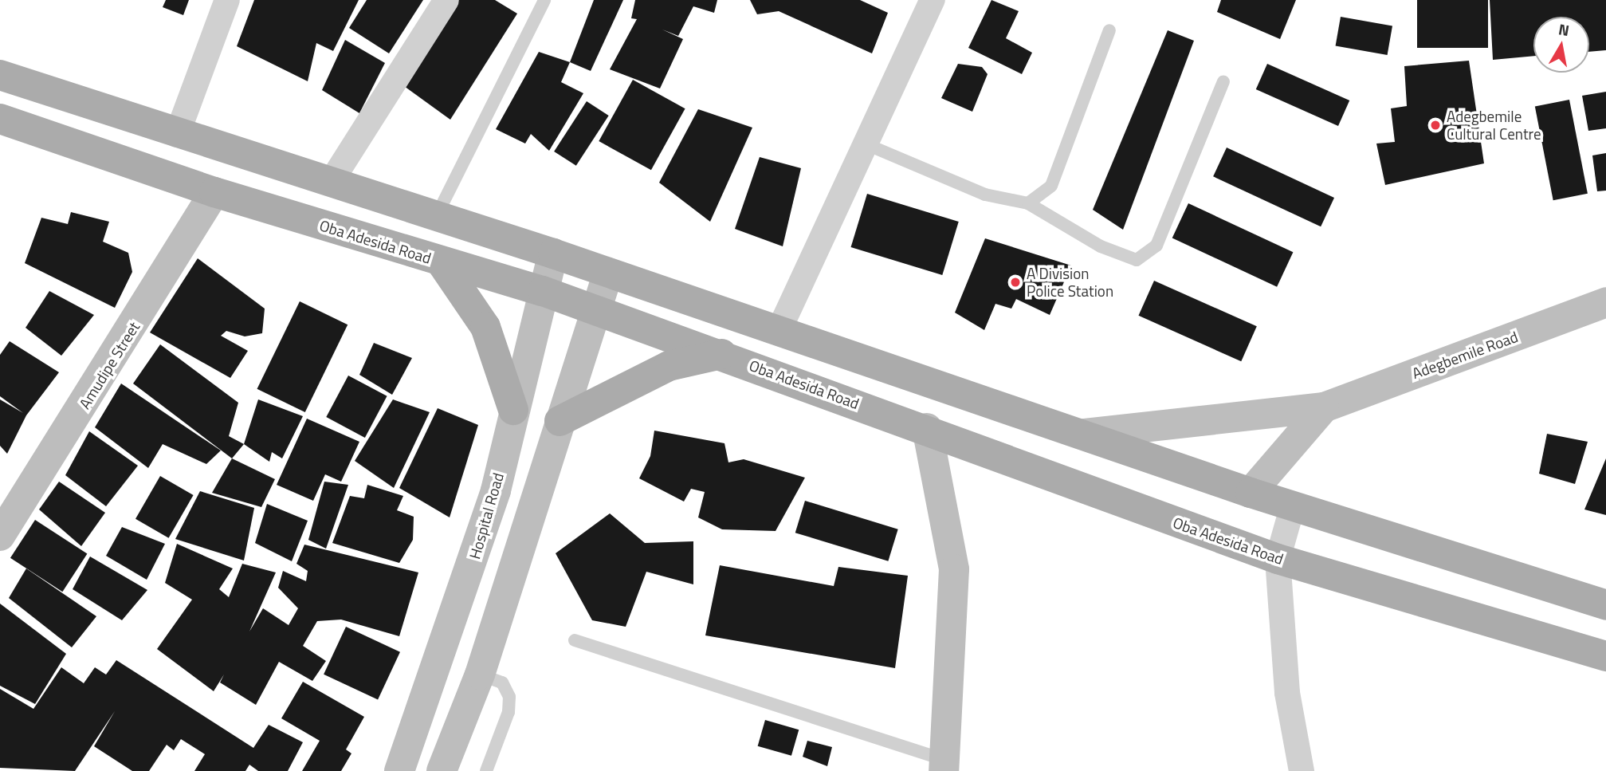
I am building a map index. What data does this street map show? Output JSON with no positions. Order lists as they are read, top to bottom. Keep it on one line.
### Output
{"streets":{"main road":["Oba Adesida Road"],"street":["Adegbemile Road","Amudipe Street","Hospital Road"]},"crossings":[["Oba Adesida Road","Amudipe Street"],["Oba Adesida Road","Hospital Road"]],"places":["Adegbemile Cultural Centre","A Division Police Station"],"north":"top"}
